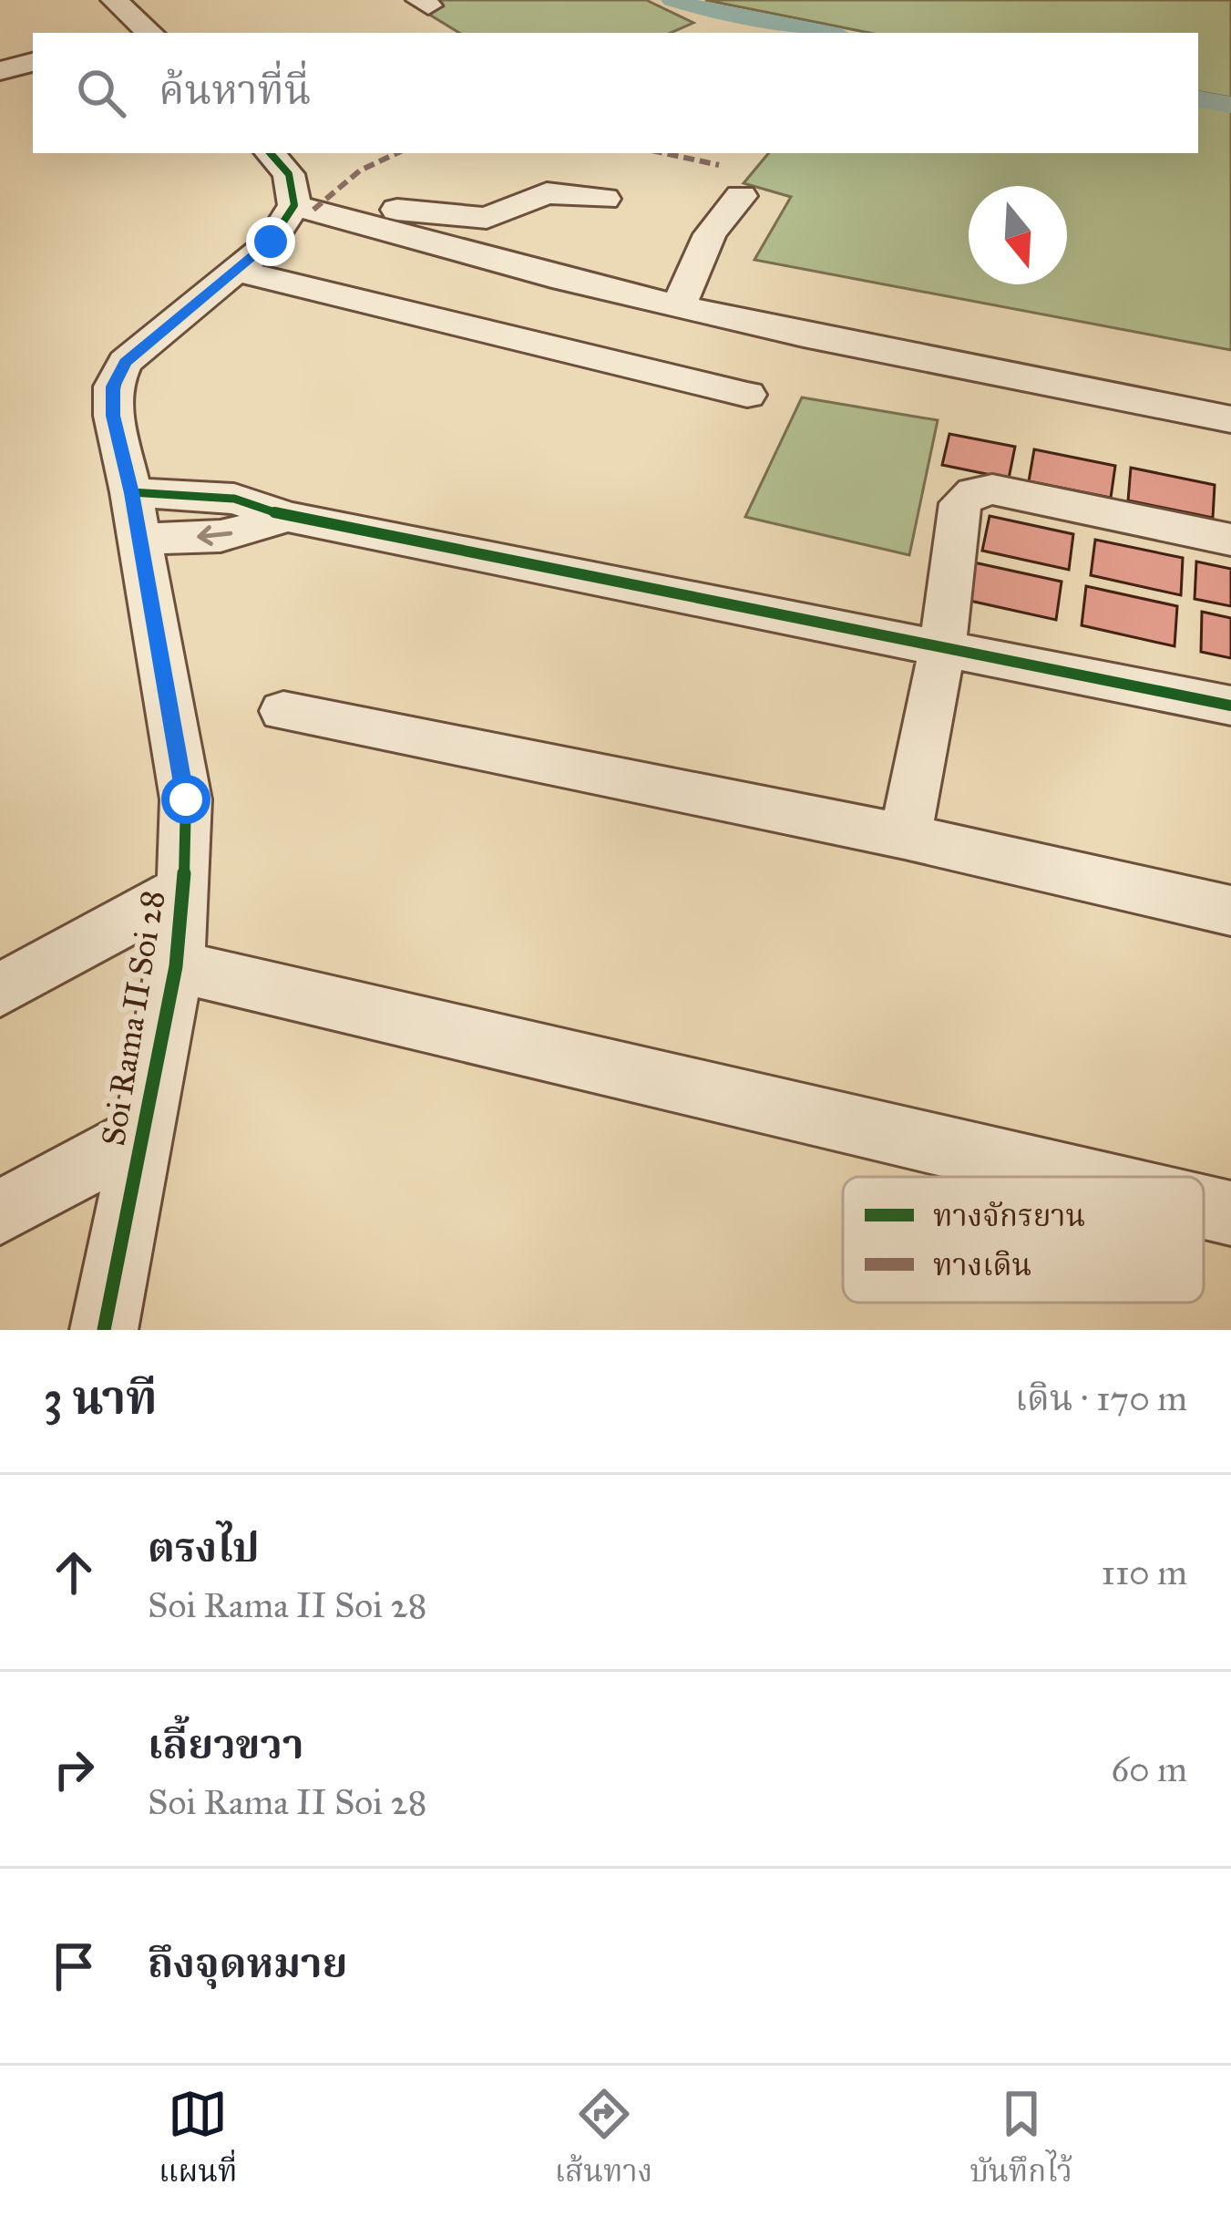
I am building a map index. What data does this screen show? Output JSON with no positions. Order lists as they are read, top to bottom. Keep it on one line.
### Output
{"streets":{"street":["Soi Rama II Soi 28"]},"legend":["ทางจักรยาน","ทางเดิน"],"north":"bottom","page":{"search":"ค้นหาที่นี่","heading":["3 นาที","เดิน · 170 m"],"list":[["ตรงไป","Soi Rama II Soi 28","110 m"],["เลี้ยวขวา","Soi Rama II Soi 28","60 m"],"ถึงจุดหมาย"],"nav":["แผนที่","เส้นทาง","บันทึกไว้"]}}
